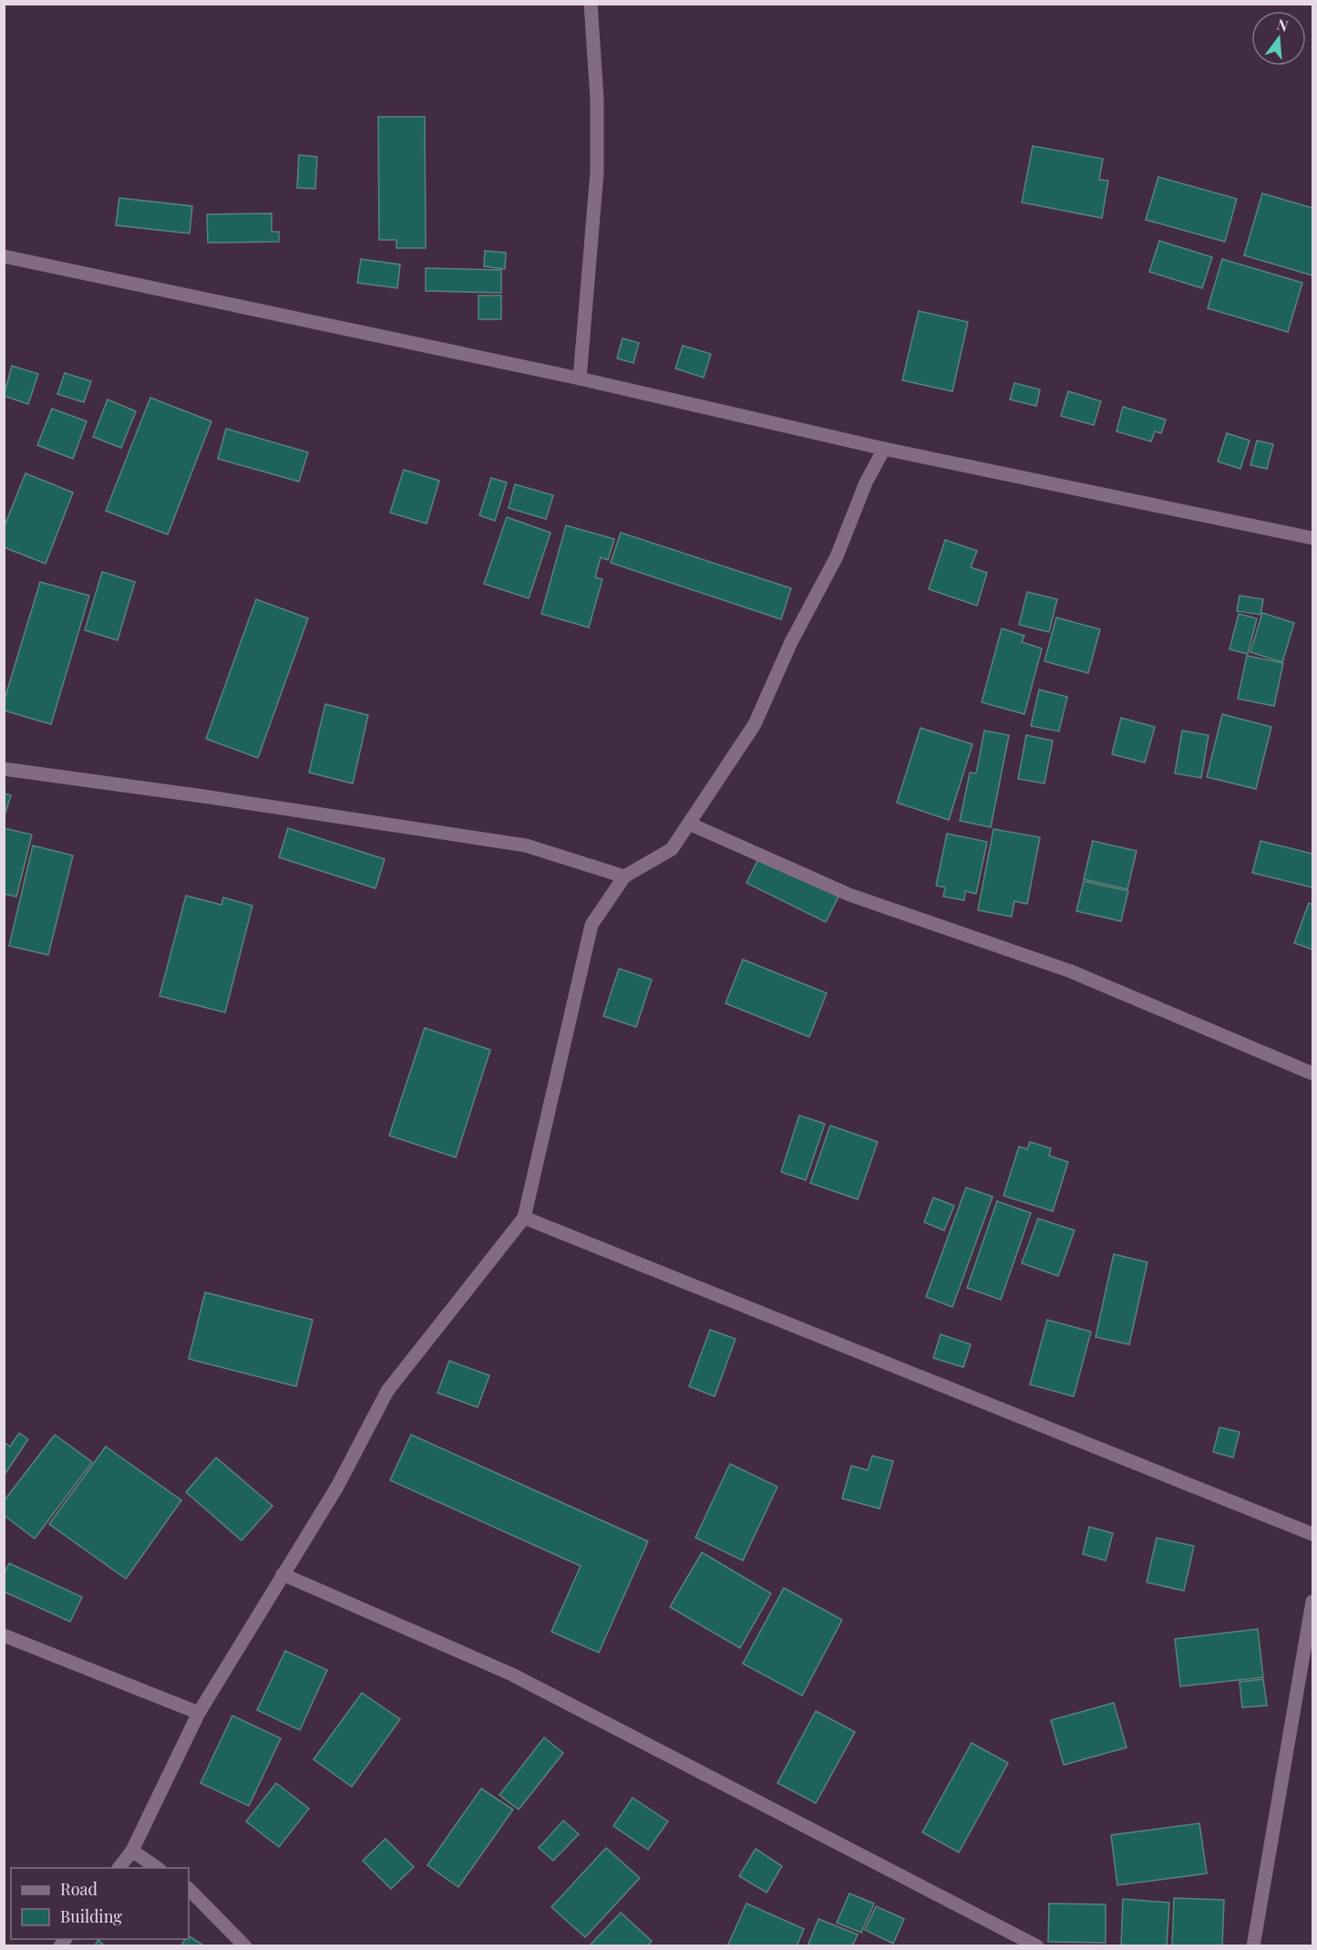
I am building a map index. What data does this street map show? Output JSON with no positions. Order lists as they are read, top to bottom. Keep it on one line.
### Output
{"legend":["Road","Building"],"north":"top"}
